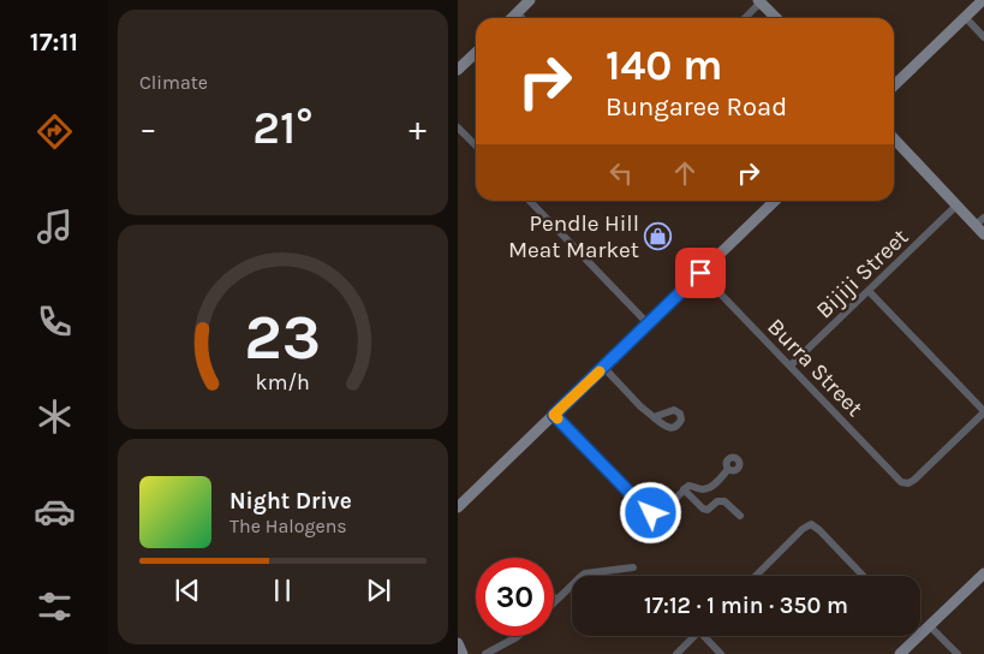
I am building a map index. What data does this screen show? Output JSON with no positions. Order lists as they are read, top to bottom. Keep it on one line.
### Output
{"streets":{"street":["Bijiji Street","Burra Street"]},"crossings":[["Bijiji Street","Burra Street"]],"places":{"shop":["Pendle Hill Meat Market"]},"page":{"tabs":"17:11","tile":"Climate","turn":["140 m","Bungaree Road"],"heat":["−","21°","+"],"song":["Night Drive","The Halogens"],"limit":"30","trip":"17:12 · 1 min · 350 m","gauge":["23","km/h"]}}
